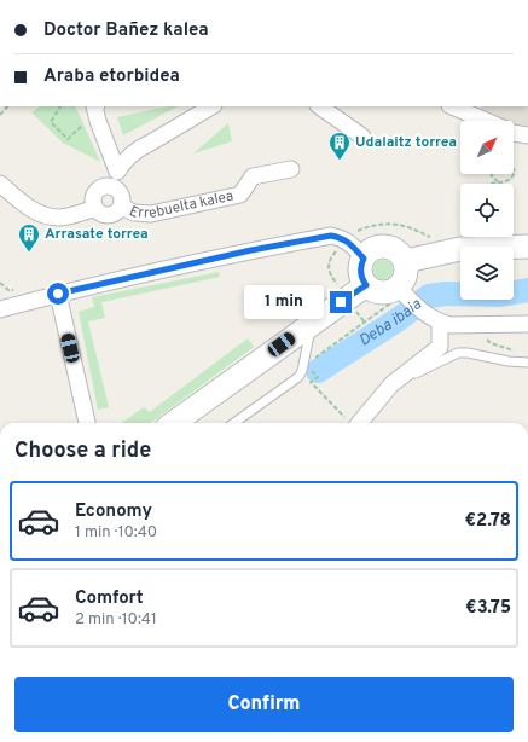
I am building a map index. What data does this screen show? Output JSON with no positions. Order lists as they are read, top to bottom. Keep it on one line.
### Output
{"streets":{"street":["Errebuelta kalea"]},"water":["Deba ibaia"],"places":{"building":["Udalaitz torrea","Arrasate torrea"]},"north":"top right","page":{"banner":["Doctor Bañez kalea","Araba etorbidea"],"bubble":"1 min","heading":"Choose a ride","list":[{"name":"Economy","note":"1 min · 10:40","value":"€2.78"},{"name":"Comfort","note":"2 min · 10:41","value":"€3.75"}],"buttons":"Confirm"}}
